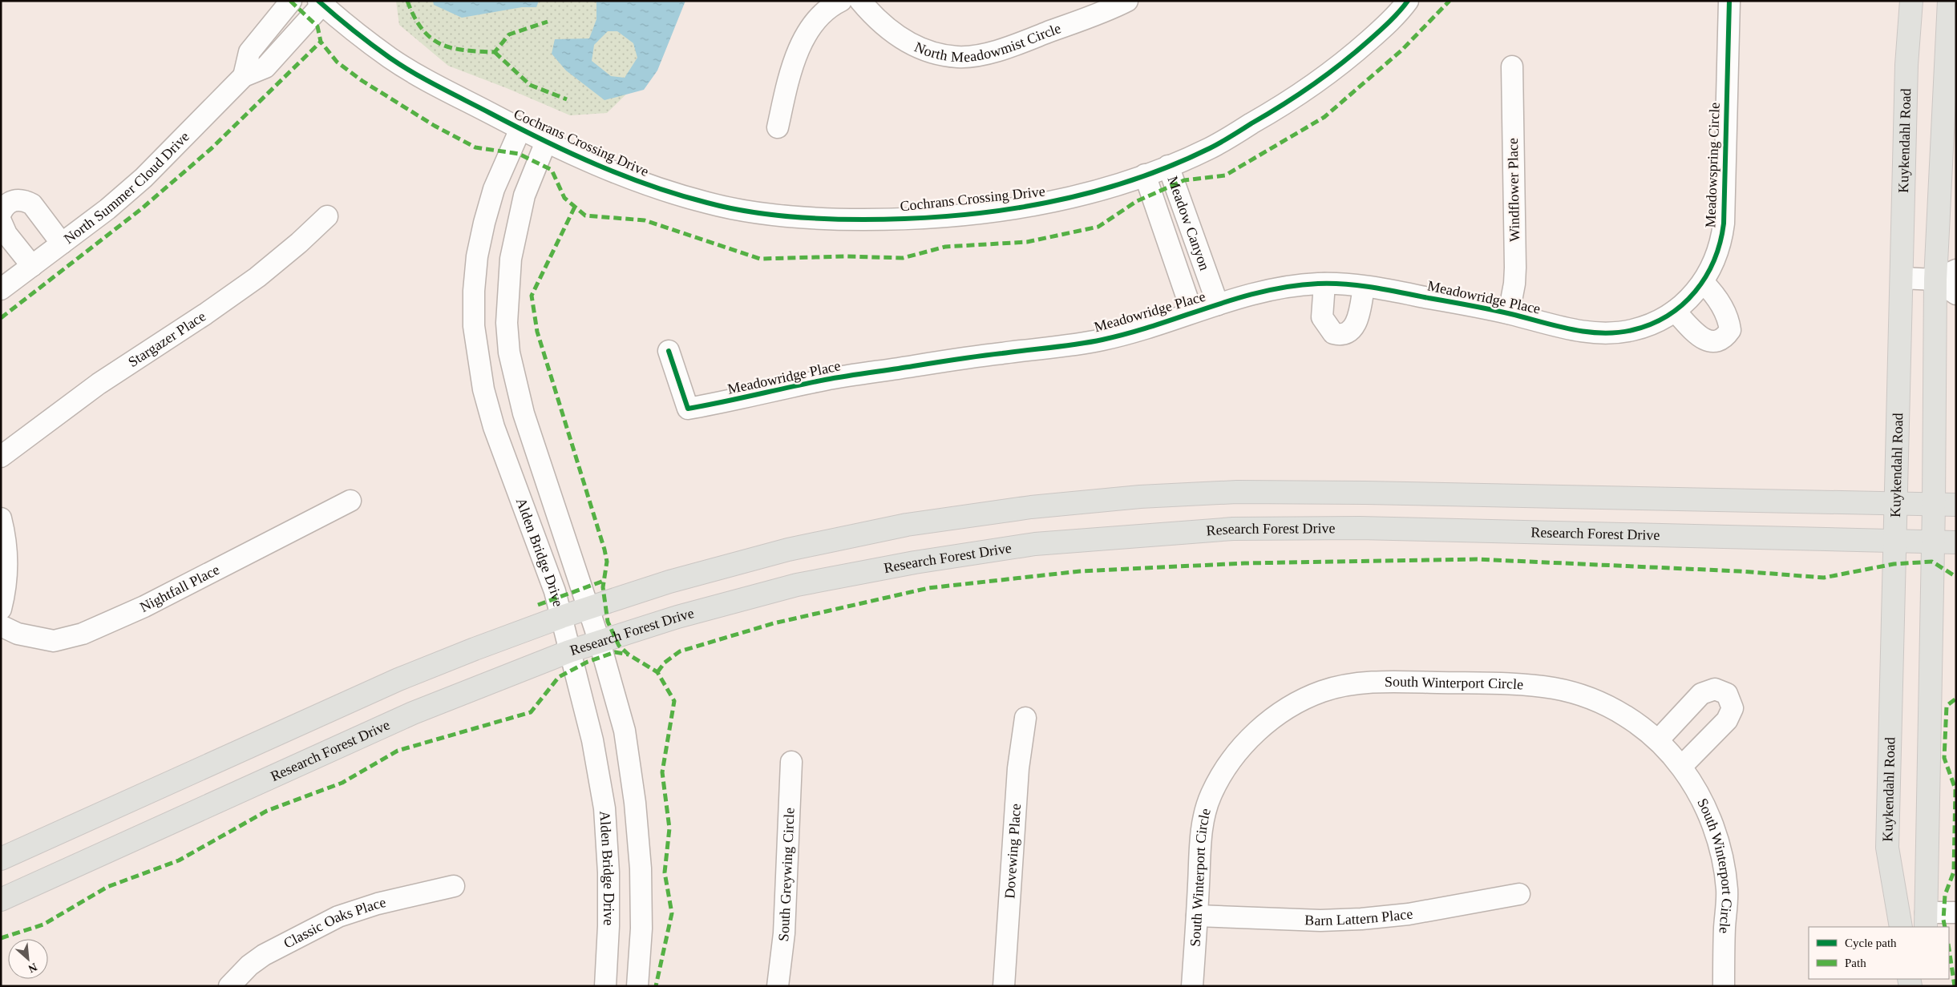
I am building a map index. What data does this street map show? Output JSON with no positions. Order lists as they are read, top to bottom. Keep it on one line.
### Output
{"streets":{"main road":["Kuykendahl Road","Research Forest Drive"],"street":["North Meadowmist Circle","Cochrans Crossing Drive","Meadowspring Circle","North Summer Cloud Drive","Windflower Place","Meadow Canyon","Meadowridge Place","Stargazer Place","Alden Bridge Drive","Nightfall Place","South Winterport Circle","Dovewing Place","South Greywing Circle","Barn Lattern Place","Classic Oaks Place"]},"crossings":[["Kuykendahl Road","Research Forest Drive"],["Cochrans Crossing Drive","North Summer Cloud Drive"],["Cochrans Crossing Drive","Meadow Canyon"],["Cochrans Crossing Drive","Alden Bridge Drive"],["Meadowspring Circle","Meadowridge Place"],["Windflower Place","Meadowridge Place"],["Meadow Canyon","Meadowridge Place"],["Research Forest Drive","Alden Bridge Drive"],["South Winterport Circle","Barn Lattern Place"]],"legend":["Cycle path","Path"],"north":"bottom right"}
